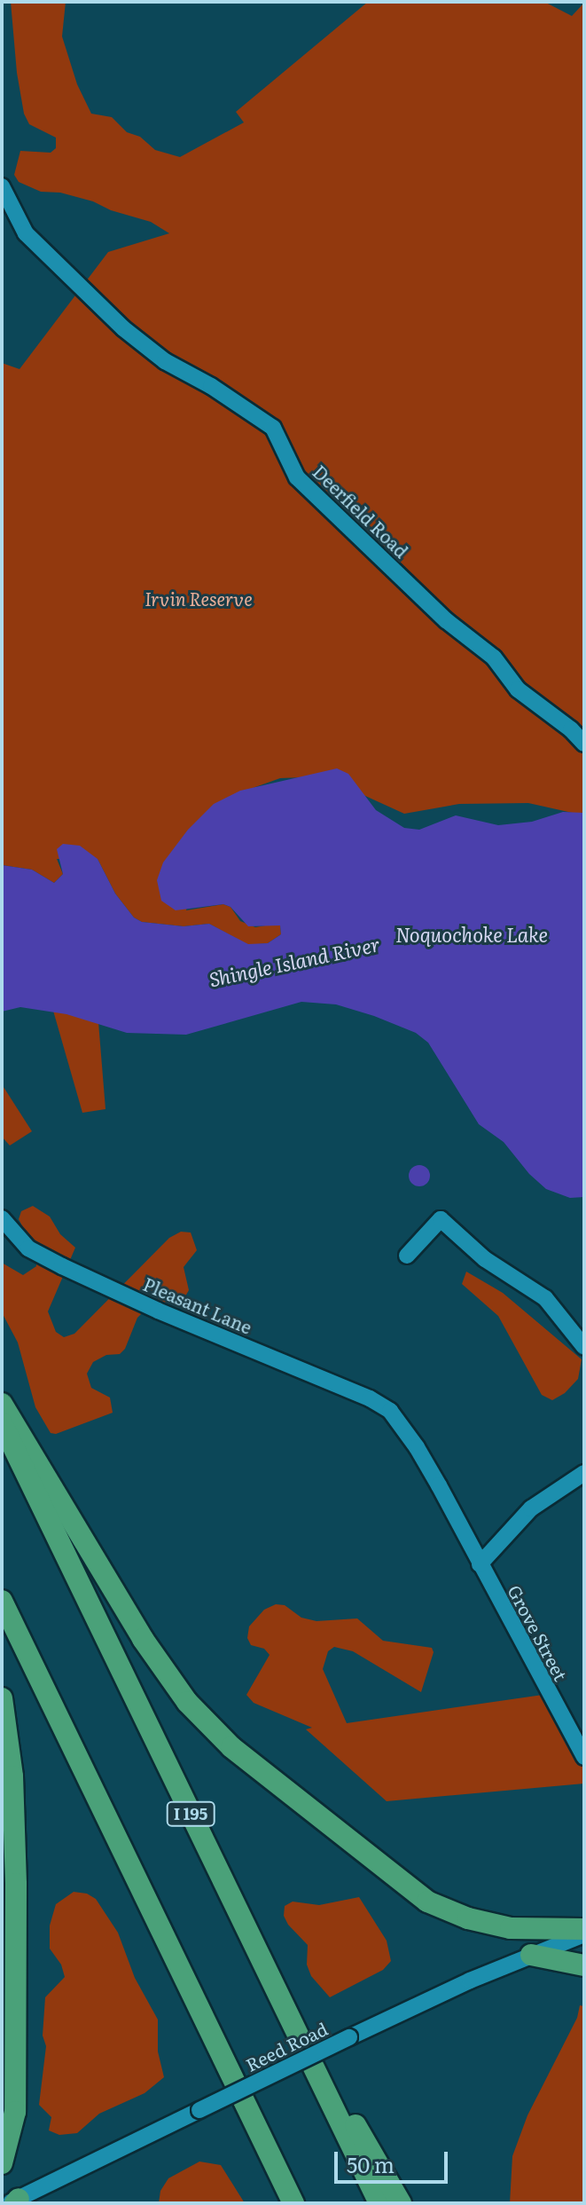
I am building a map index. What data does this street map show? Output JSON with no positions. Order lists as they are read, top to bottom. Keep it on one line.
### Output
{"streets":{"highway":["I 195"],"street":["Deerfield Road","Pleasant Lane","Grove Street","Reed Road"]},"crossings":[["Pleasant Lane","Grove Street"]],"water":["Noquochoke Lake","Shingle Island River"],"parks":["Irvin Reserve"],"scale_bar":"50 m"}
